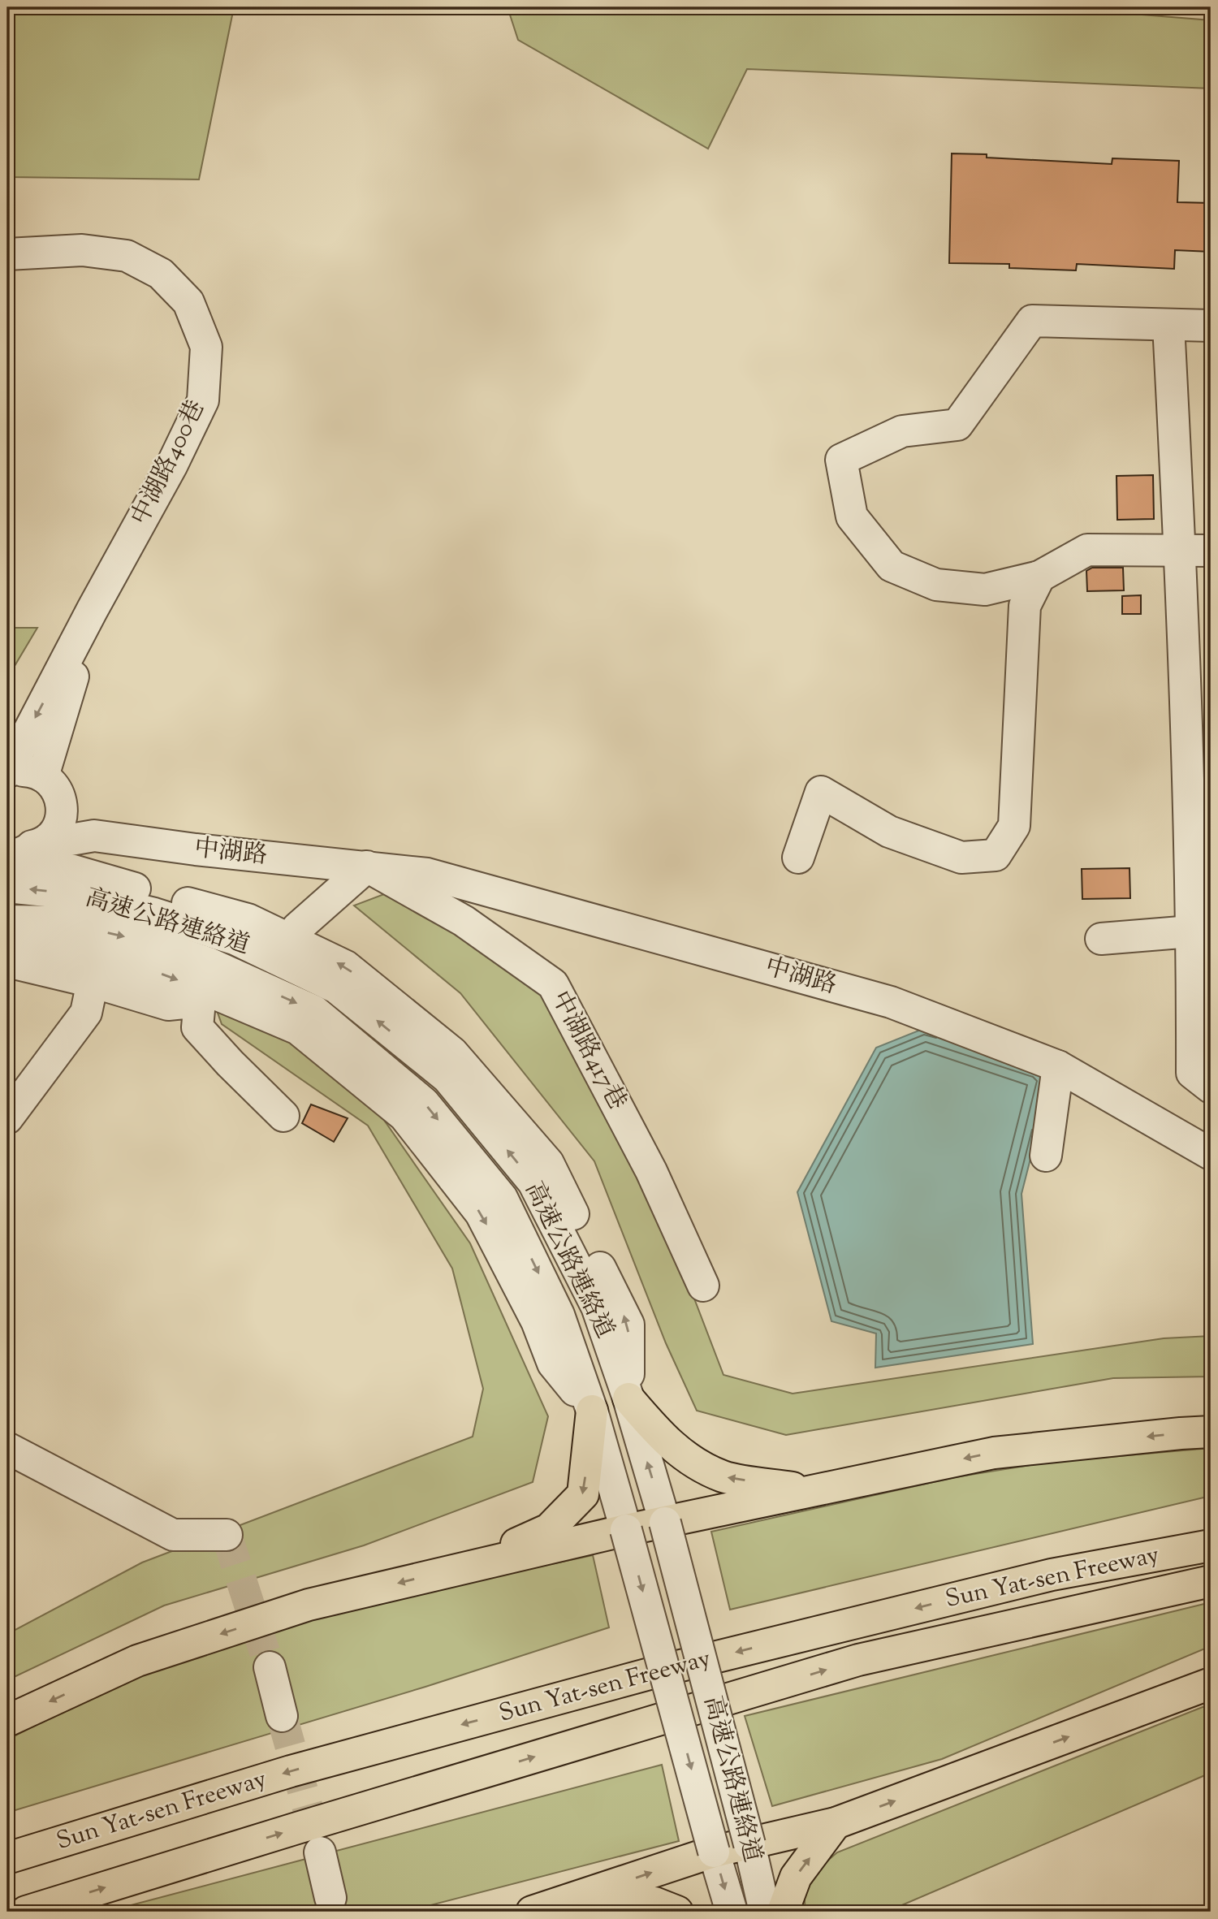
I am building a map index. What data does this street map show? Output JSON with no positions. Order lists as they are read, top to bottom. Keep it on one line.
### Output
{"streets":{"highway":["Sun Yat-sen Freeway"],"street":["中湖路400巷","中湖路","高速公路連絡道","中湖路417巷"]},"crossings":[["中湖路","中湖路417巷"]]}
